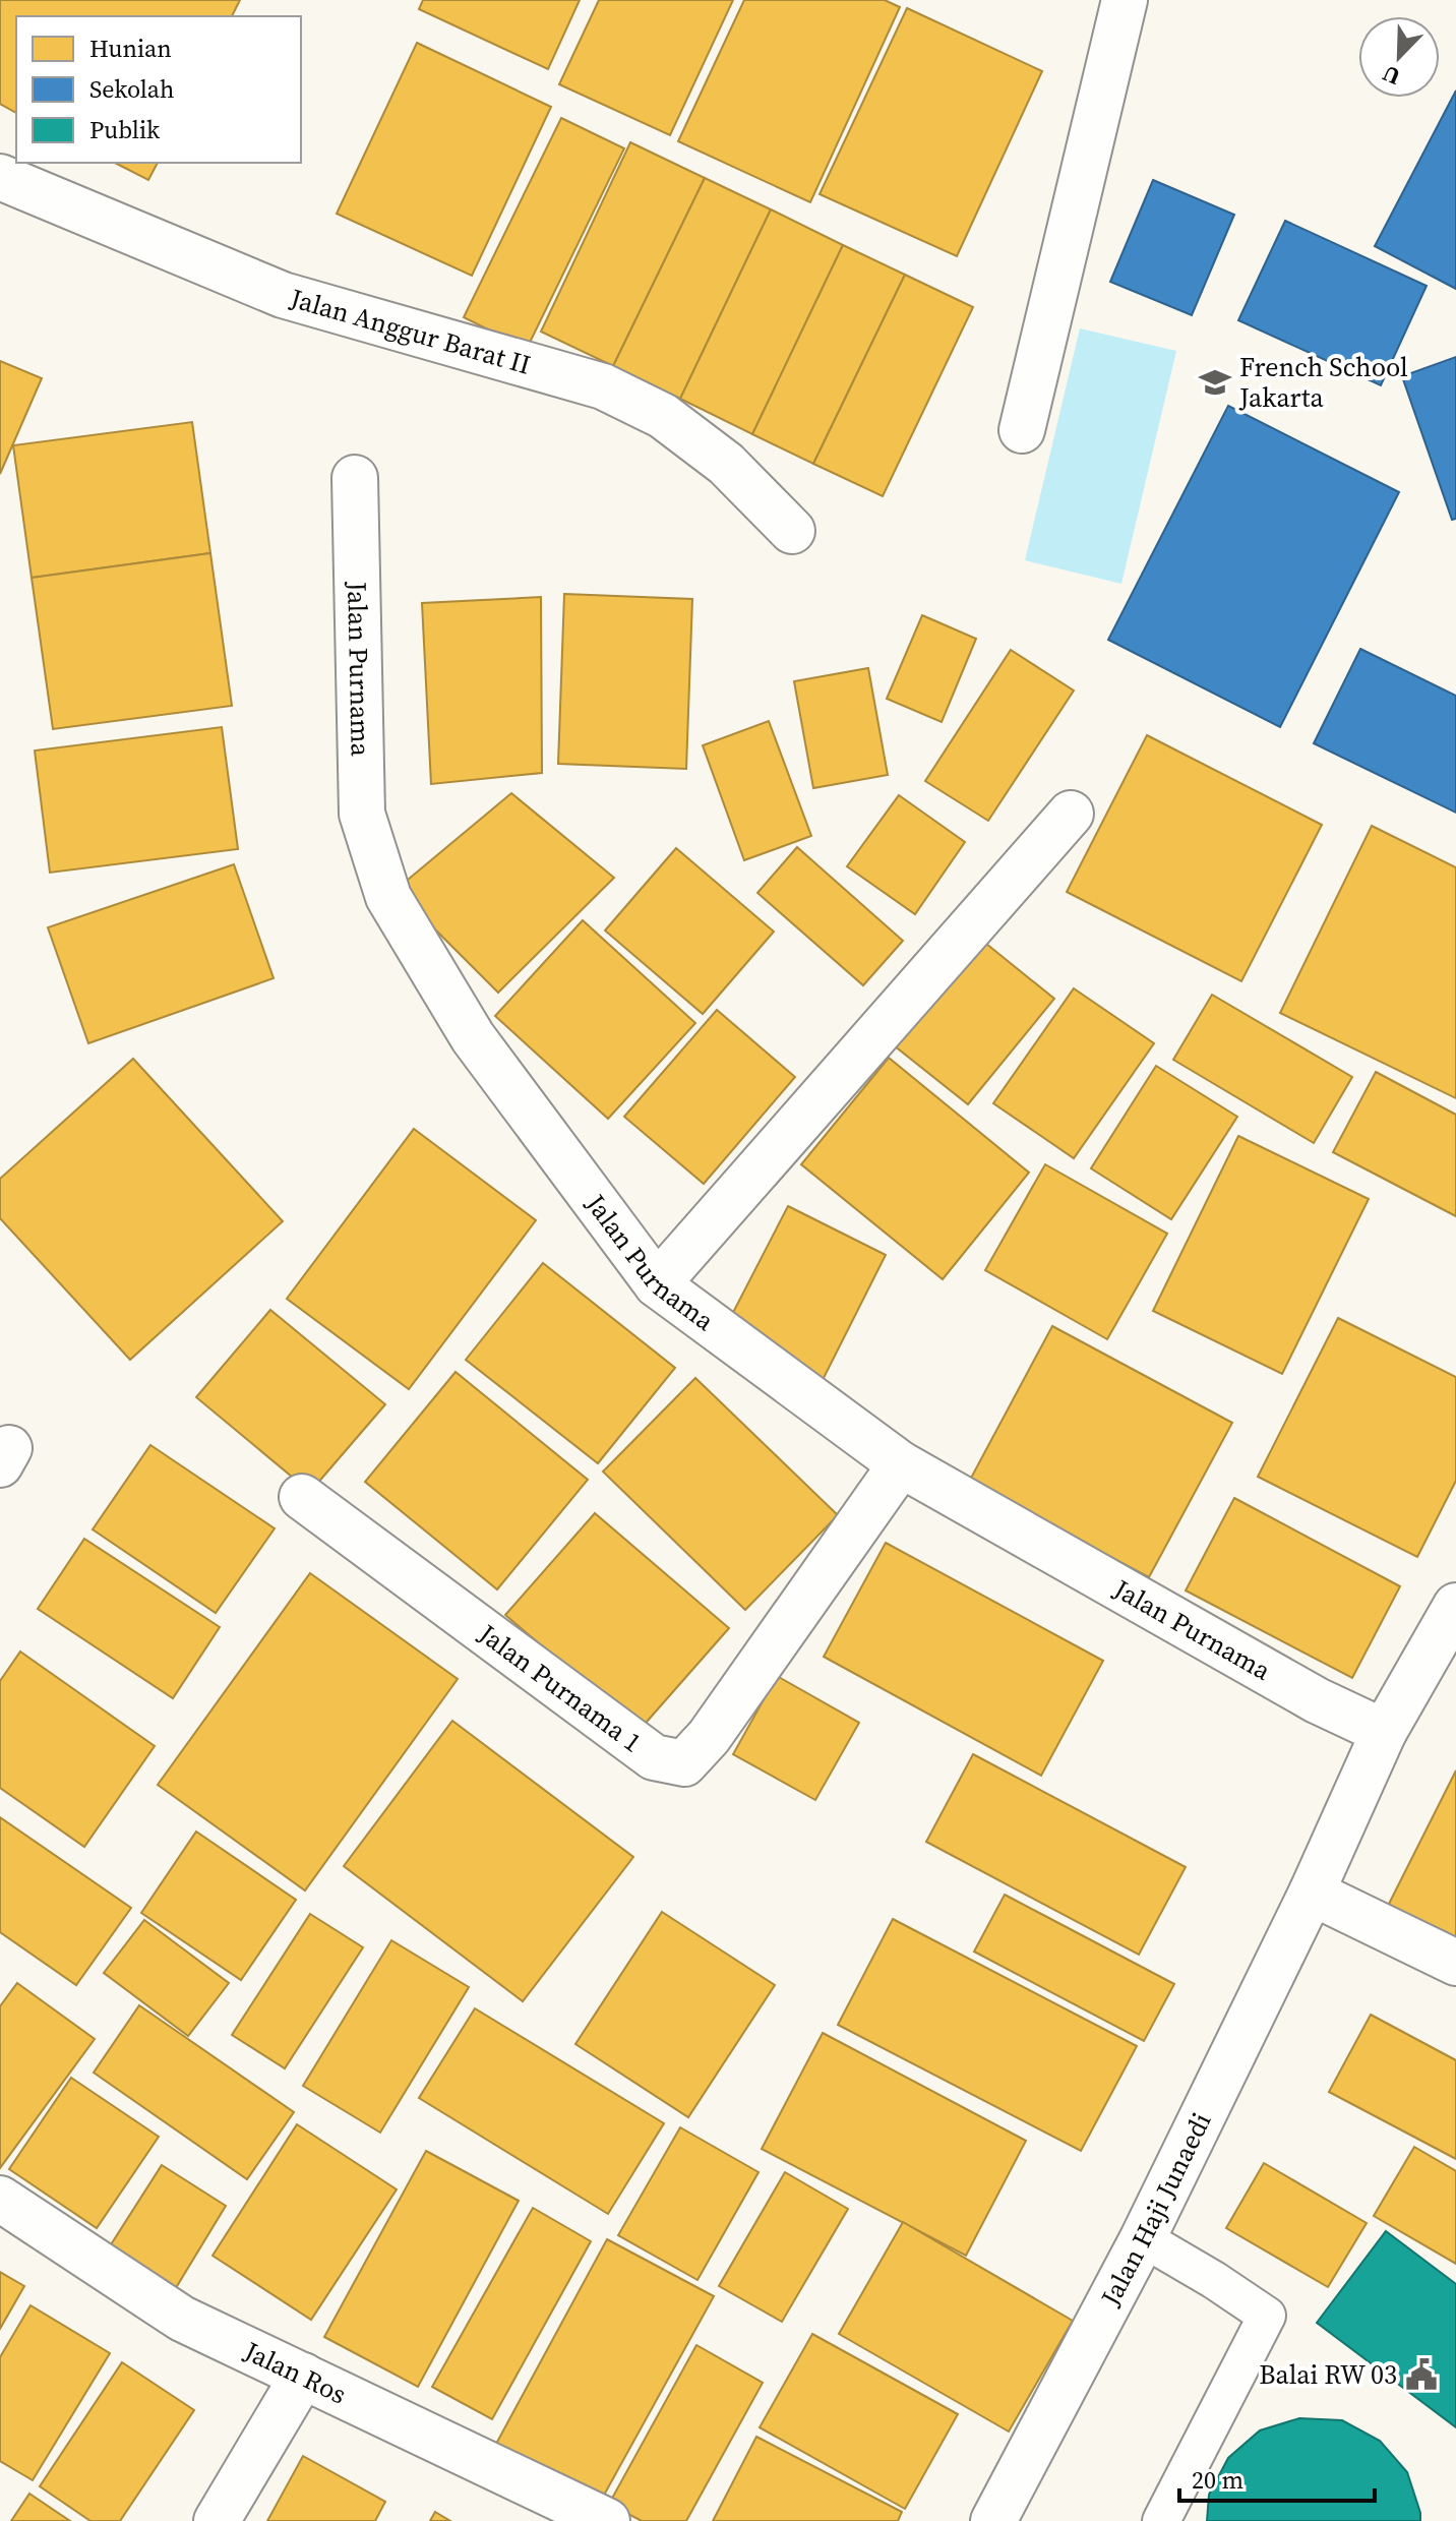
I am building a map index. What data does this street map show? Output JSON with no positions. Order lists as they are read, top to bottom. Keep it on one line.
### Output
{"streets":{"street":["Jalan Anggur Barat II","Jalan Purnama","Jalan Purnama 1","Jalan Haji Junaedi","Jalan Ros"]},"crossings":[["Jalan Purnama","Jalan Purnama 1"],["Jalan Purnama","Jalan Haji Junaedi"]],"places":{"school or university":["French School Jakarta"],"public building":["Balai RW 03"]},"legend":["Hunian","Sekolah","Publik"],"scale_bar":"20 m","north":"bottom left"}
